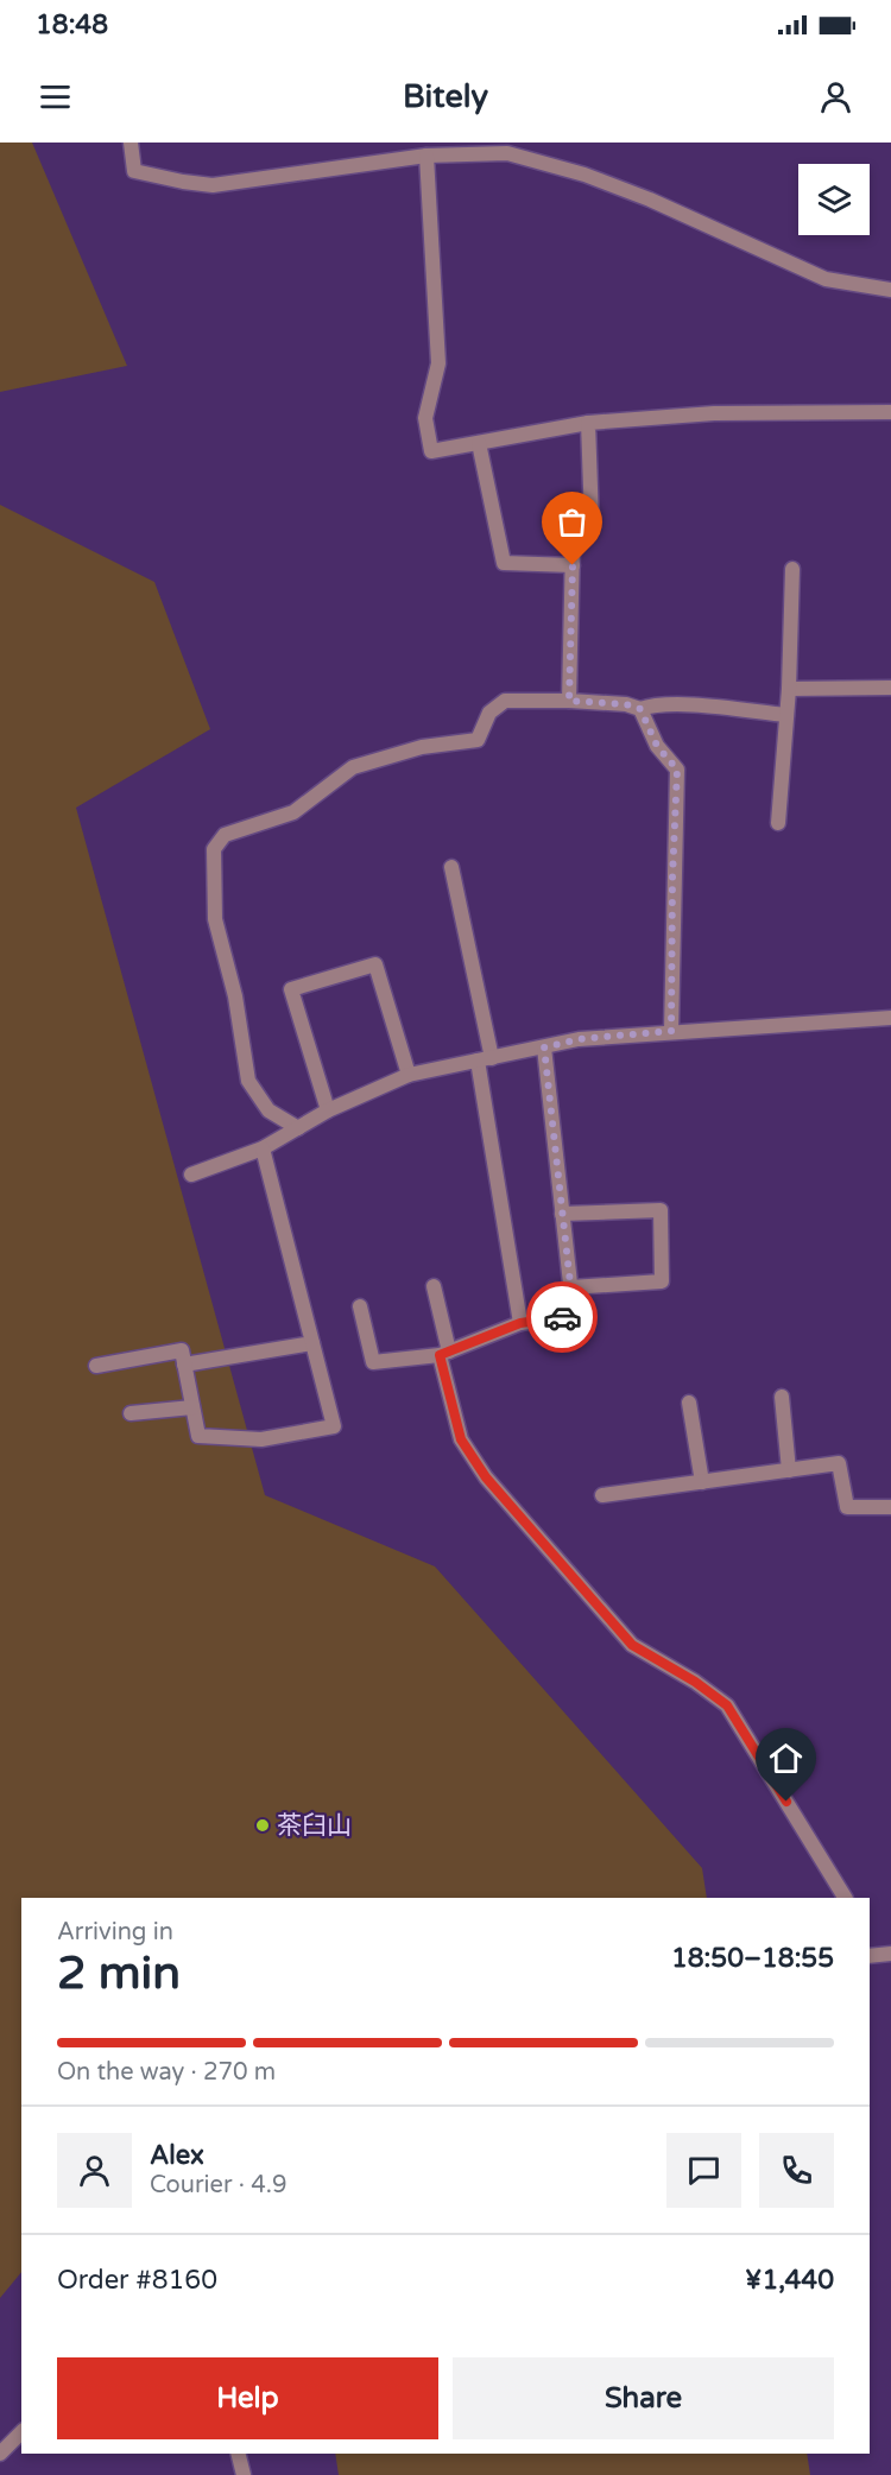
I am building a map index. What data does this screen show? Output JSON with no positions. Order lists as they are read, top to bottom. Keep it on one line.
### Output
{"places":["茶臼山"],"page":{"status":"18:48","header":"Bitely","heading":["2 min","Arriving in","18:50–18:55"],"panel":["Alex","Courier · 4.9","Order #8160","¥1,440"],"bar":"On the way · 270 m","buttons":["Help","Share"]}}
